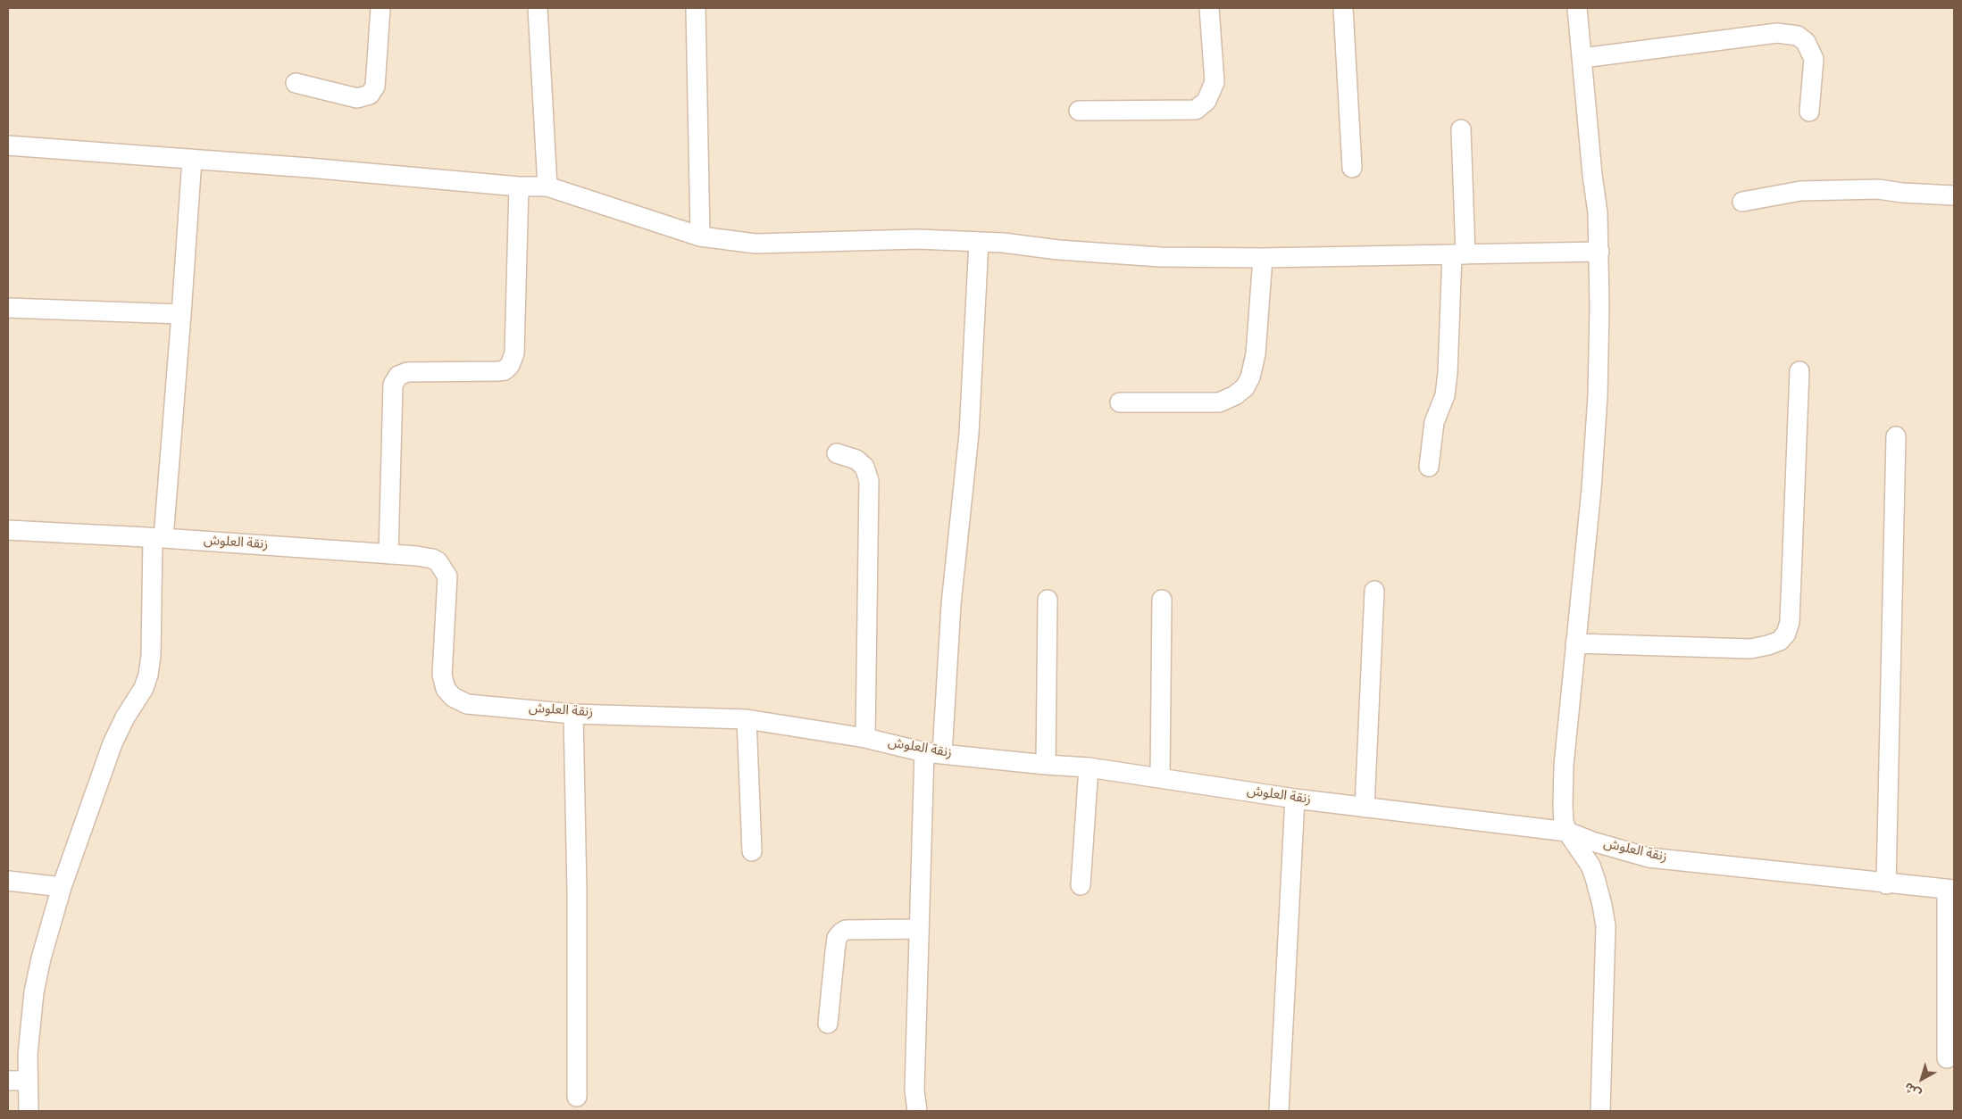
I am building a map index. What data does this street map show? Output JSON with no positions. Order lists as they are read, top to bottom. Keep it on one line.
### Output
{"streets":{"street":["زنقة العلوش"]},"north":"bottom left"}
